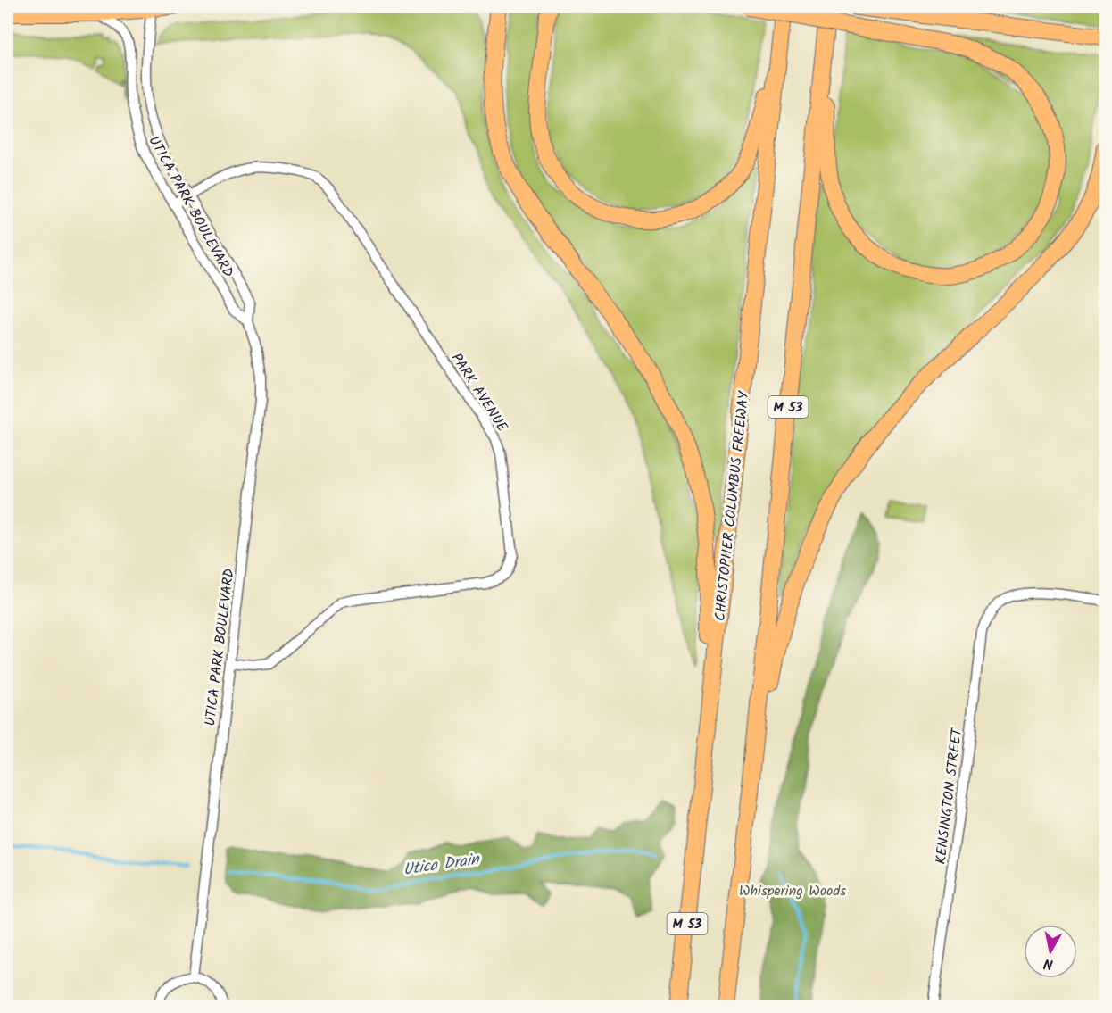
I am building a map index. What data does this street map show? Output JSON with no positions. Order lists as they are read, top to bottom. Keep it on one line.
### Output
{"streets":{"highway":["M 53","CHRISTOPHER COLUMBUS FREEWAY"],"street":["UTICA PARK BOULEVARD","PARK AVENUE","KENSINGTON STREET"]},"crossings":[["UTICA PARK BOULEVARD","PARK AVENUE"]],"water":["Utica Drain"],"parks":["Whispering Woods"],"north":"bottom"}
